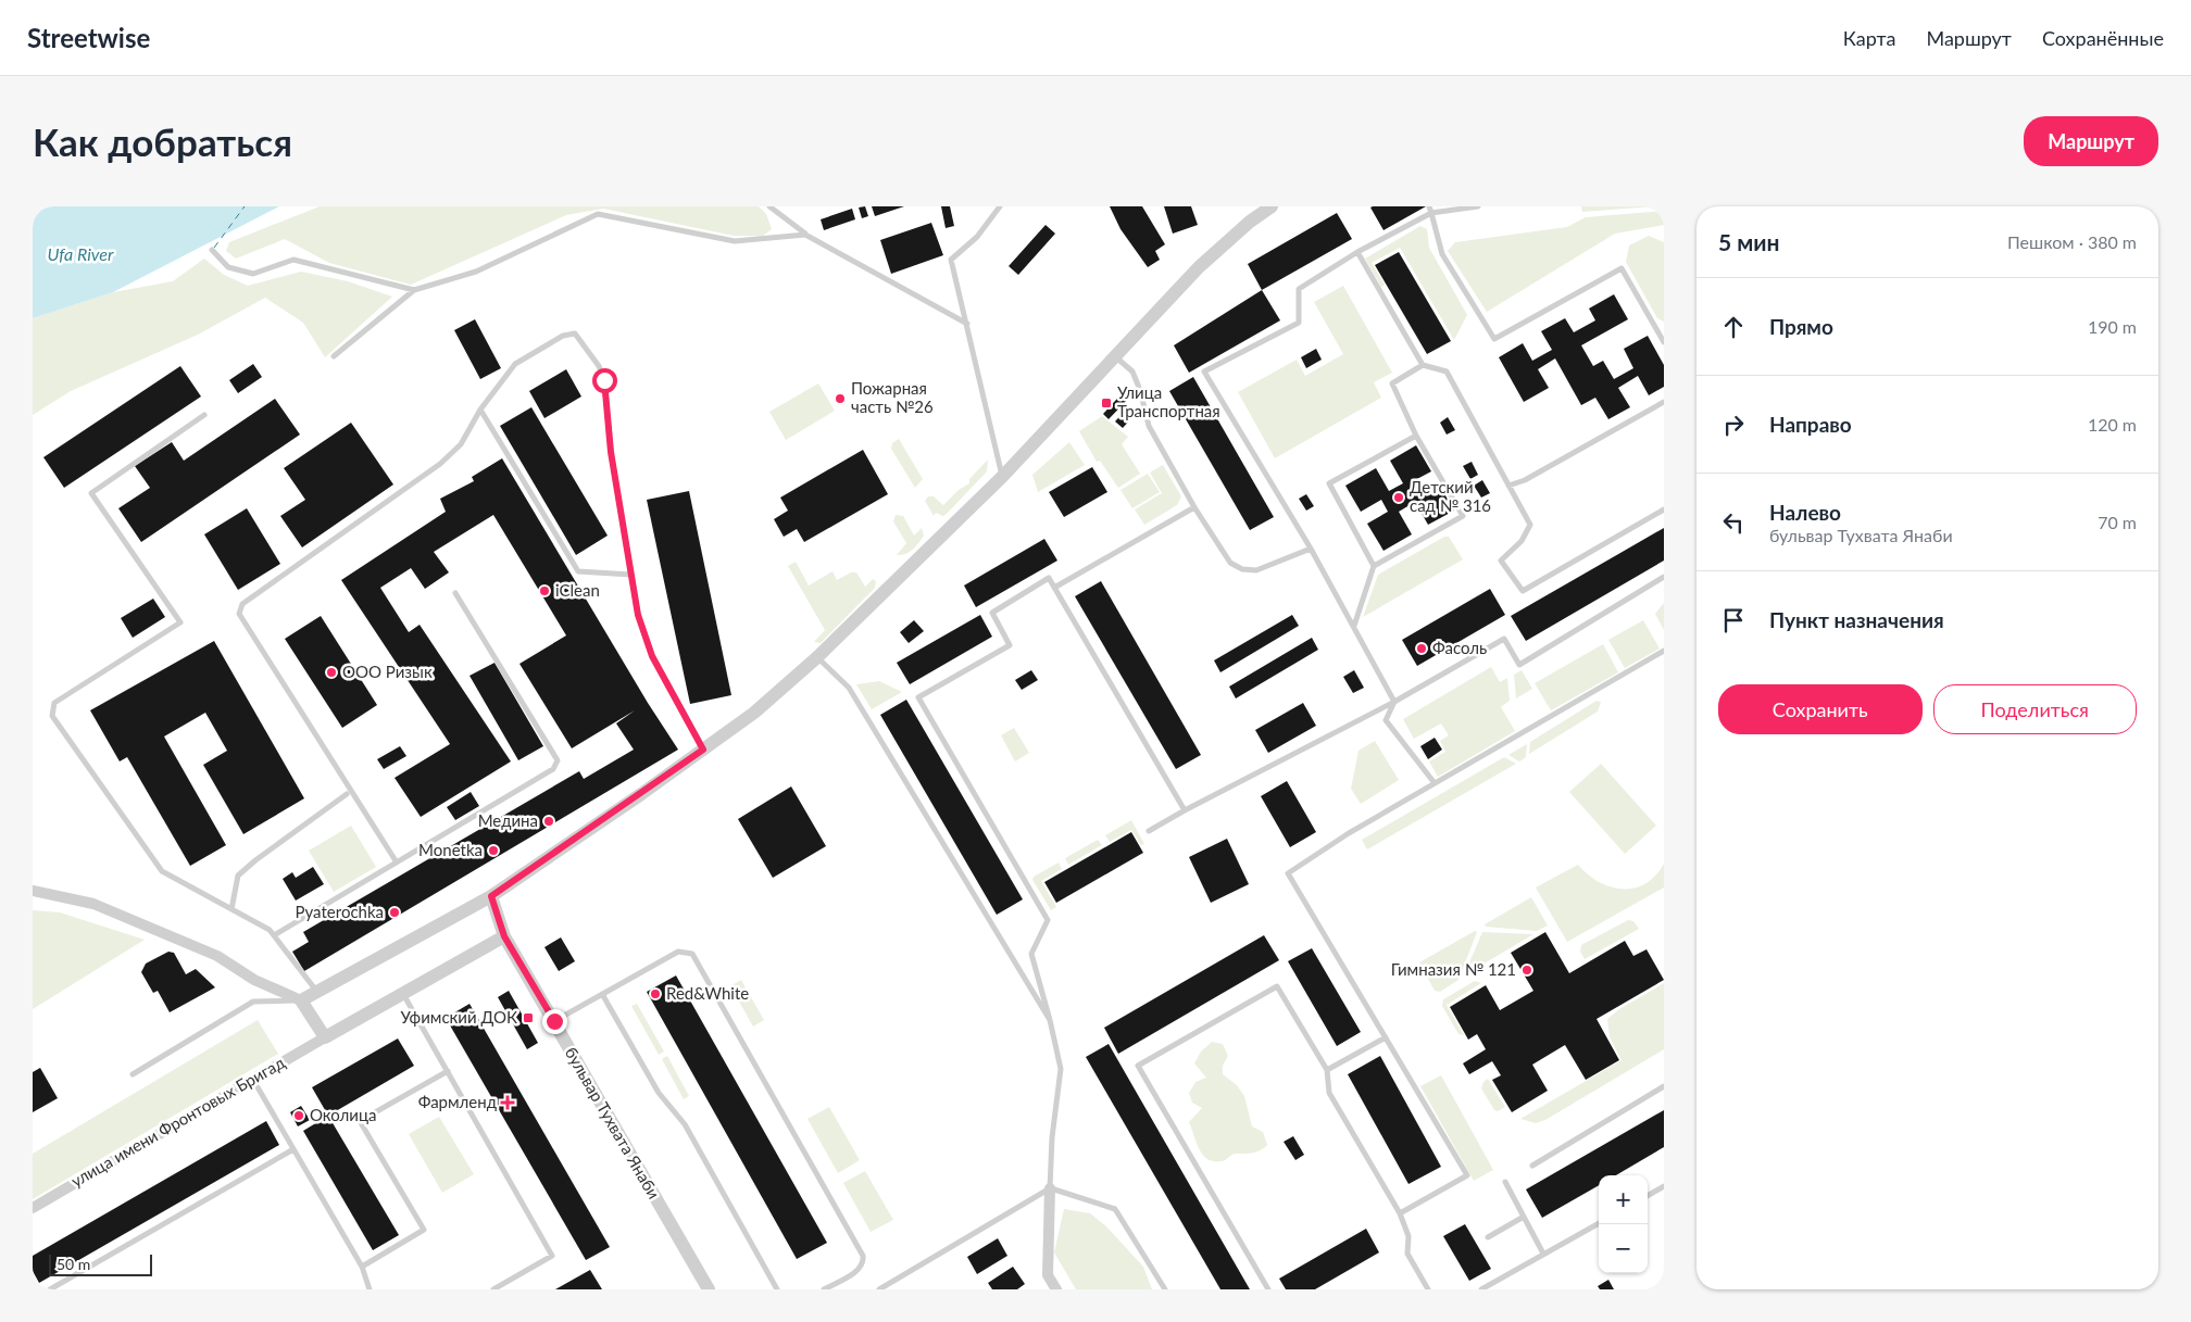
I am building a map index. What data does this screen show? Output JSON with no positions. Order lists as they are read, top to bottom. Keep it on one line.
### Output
{"streets":{"street":["улица имени Фронтовых Бригад","бульвар Тухвата Янаби"]},"water":["Ufa River"],"places":{"other":["Пожарная часть №26","Детский сад № 316","iClean","Фасоль","ООО Ризык","Медина","Monetka","Pyaterochka","Гимназия № 121","Red&White","Околица"],"transit":["Улица Транспортная","Уфимский ДОК"],"health":["Фармленд"]},"scale_bar":"50 m","page":{"header":"Streetwise","nav":["Карта","Маршрут","Сохранённые"],"buttons":["Маршрут",["Сохранить","Поделиться"]],"title":"Как добраться","heading":["5 мин","Пешком · 380 m"],"list":[["Прямо","190 m"],["Направо","120 m"],["Налево","бульвар Тухвата Янаби","70 m"],"Пункт назначения"],"map_buttons":["+","−"],"scale":"50 m"}}
